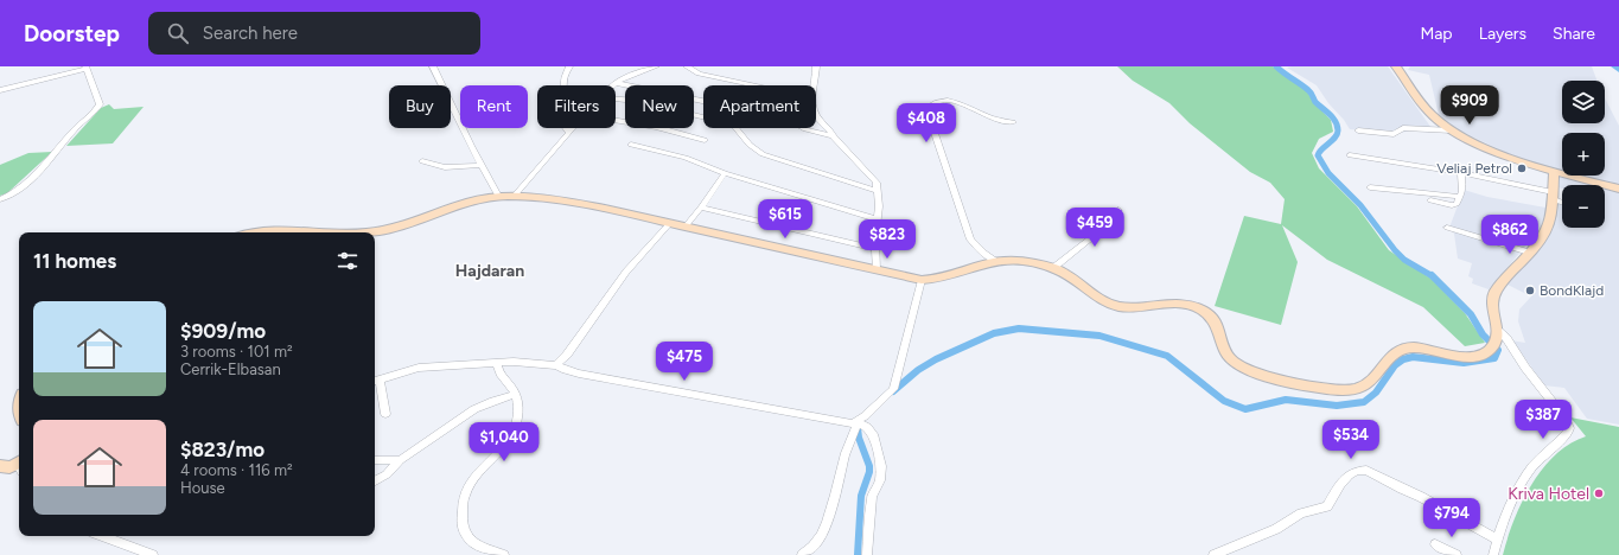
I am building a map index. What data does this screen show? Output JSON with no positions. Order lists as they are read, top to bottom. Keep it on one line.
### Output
{"districts":["Hajdaran"],"places":["Veliaj Petrol","BondKlajd","Kriva Hotel"],"page":{"header":"Doorstep","search":"Search here","nav":["Map","Layers","Share"],"map_buttons":["+","−"],"price":["$909","$408","$615","$459","$862","$823","$475","$387","$534","$1,040","$794"],"chip":["Buy","Rent","Filters","New","Apartment"],"heading":"11 homes","list":[{"name":"$909/mo","note":"3 rooms · 101 m² · Cerrik-Elbasan"},{"name":"$823/mo","note":"4 rooms · 116 m² · House"}]}}
